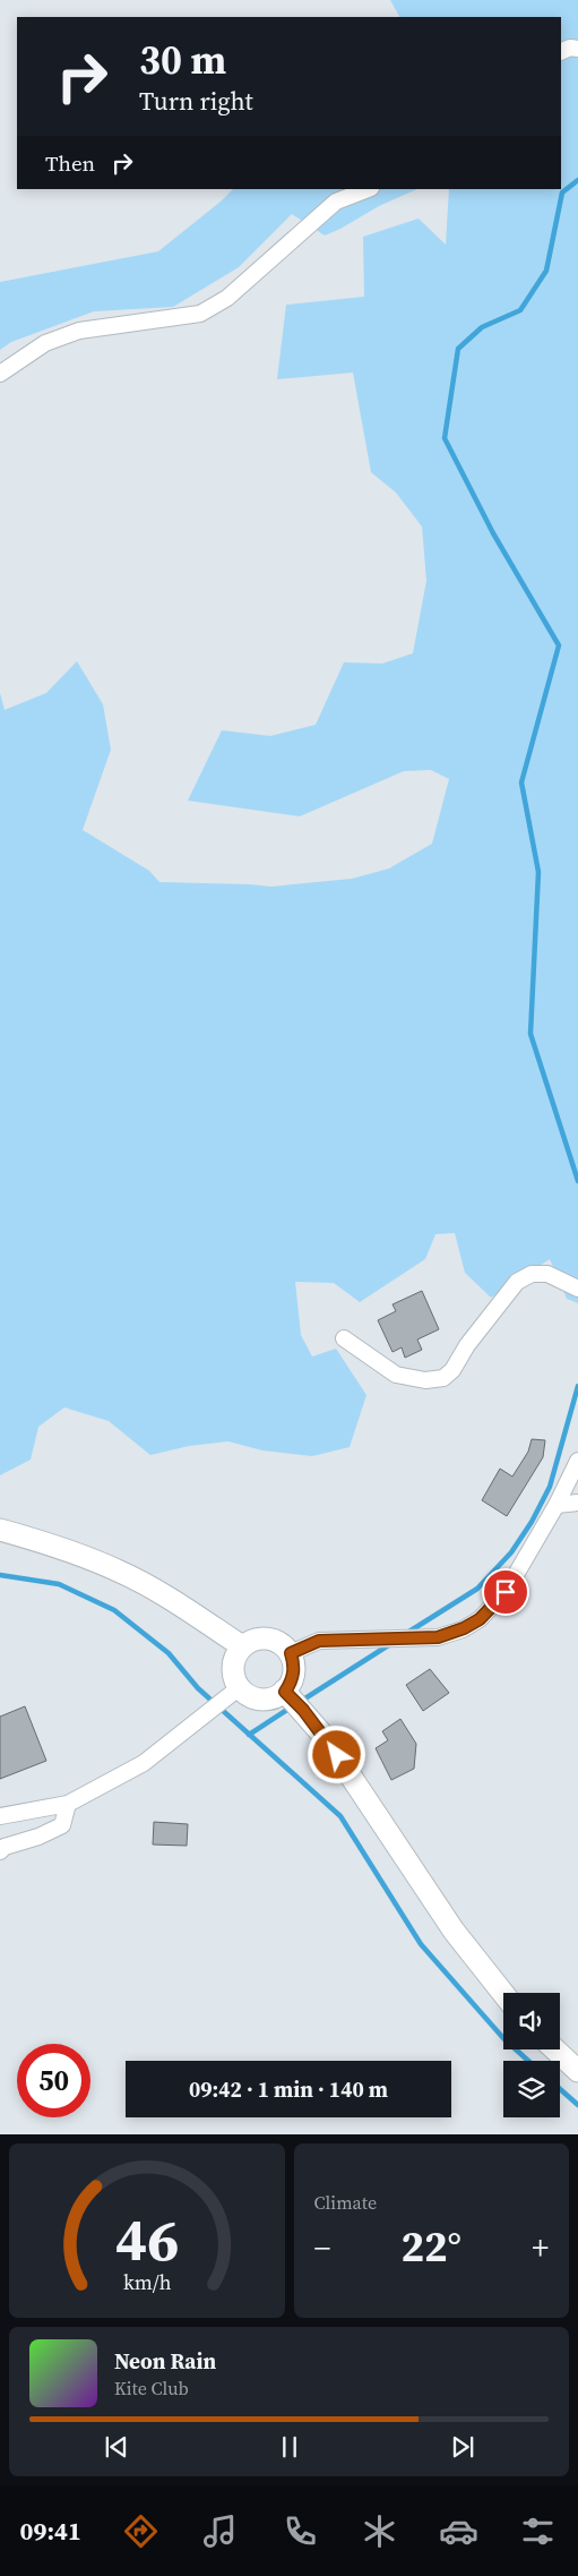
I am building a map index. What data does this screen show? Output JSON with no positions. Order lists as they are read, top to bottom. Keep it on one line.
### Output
{"page":{"turn":["30 m","Turn right"],"then":"Then","limit":"50","trip":"09:42 · 1 min · 140 m","tile":"Climate","heat":["−","22°","+"],"song":["Neon Rain","Kite Club"],"tabs":"09:41","gauge":["46","km/h"]}}
